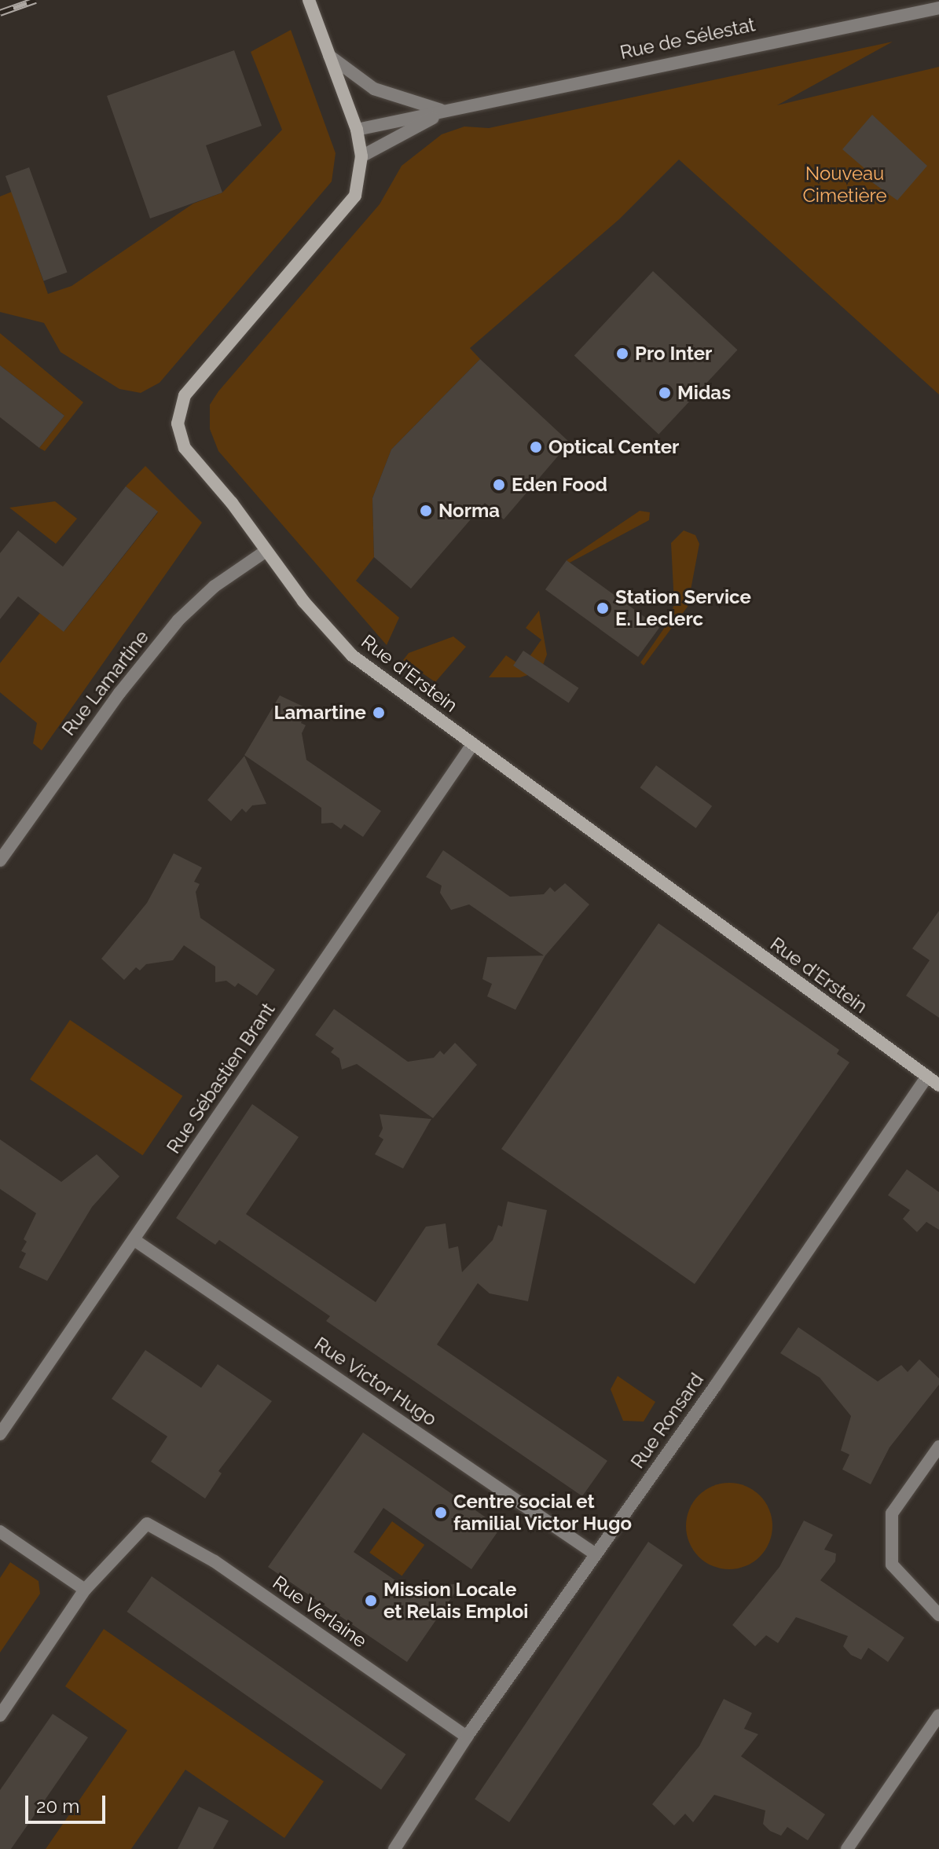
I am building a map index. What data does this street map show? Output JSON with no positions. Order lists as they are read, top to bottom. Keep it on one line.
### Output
{"streets":{"street":["Rue de Sélestat","Rue d'Erstein","Rue Lamartine","Rue Sébastien Brant","Rue Victor Hugo","Rue Ronsard","Rue Verlaine"]},"crossings":[["Rue de Sélestat","Rue d'Erstein"],["Rue d'Erstein","Rue Lamartine"],["Rue d'Erstein","Rue Sébastien Brant"],["Rue d'Erstein","Rue Ronsard"],["Rue Sébastien Brant","Rue Victor Hugo"],["Rue Victor Hugo","Rue Ronsard"],["Rue Ronsard","Rue Verlaine"]],"parks":["Nouveau Cimetière"],"places":["Pro Inter","Midas","Optical Center","Eden Food","Norma","Station Service E. Leclerc","Lamartine","Centre social et familial Victor Hugo","Mission Locale et Relais Emploi"],"scale_bar":"20 m"}
